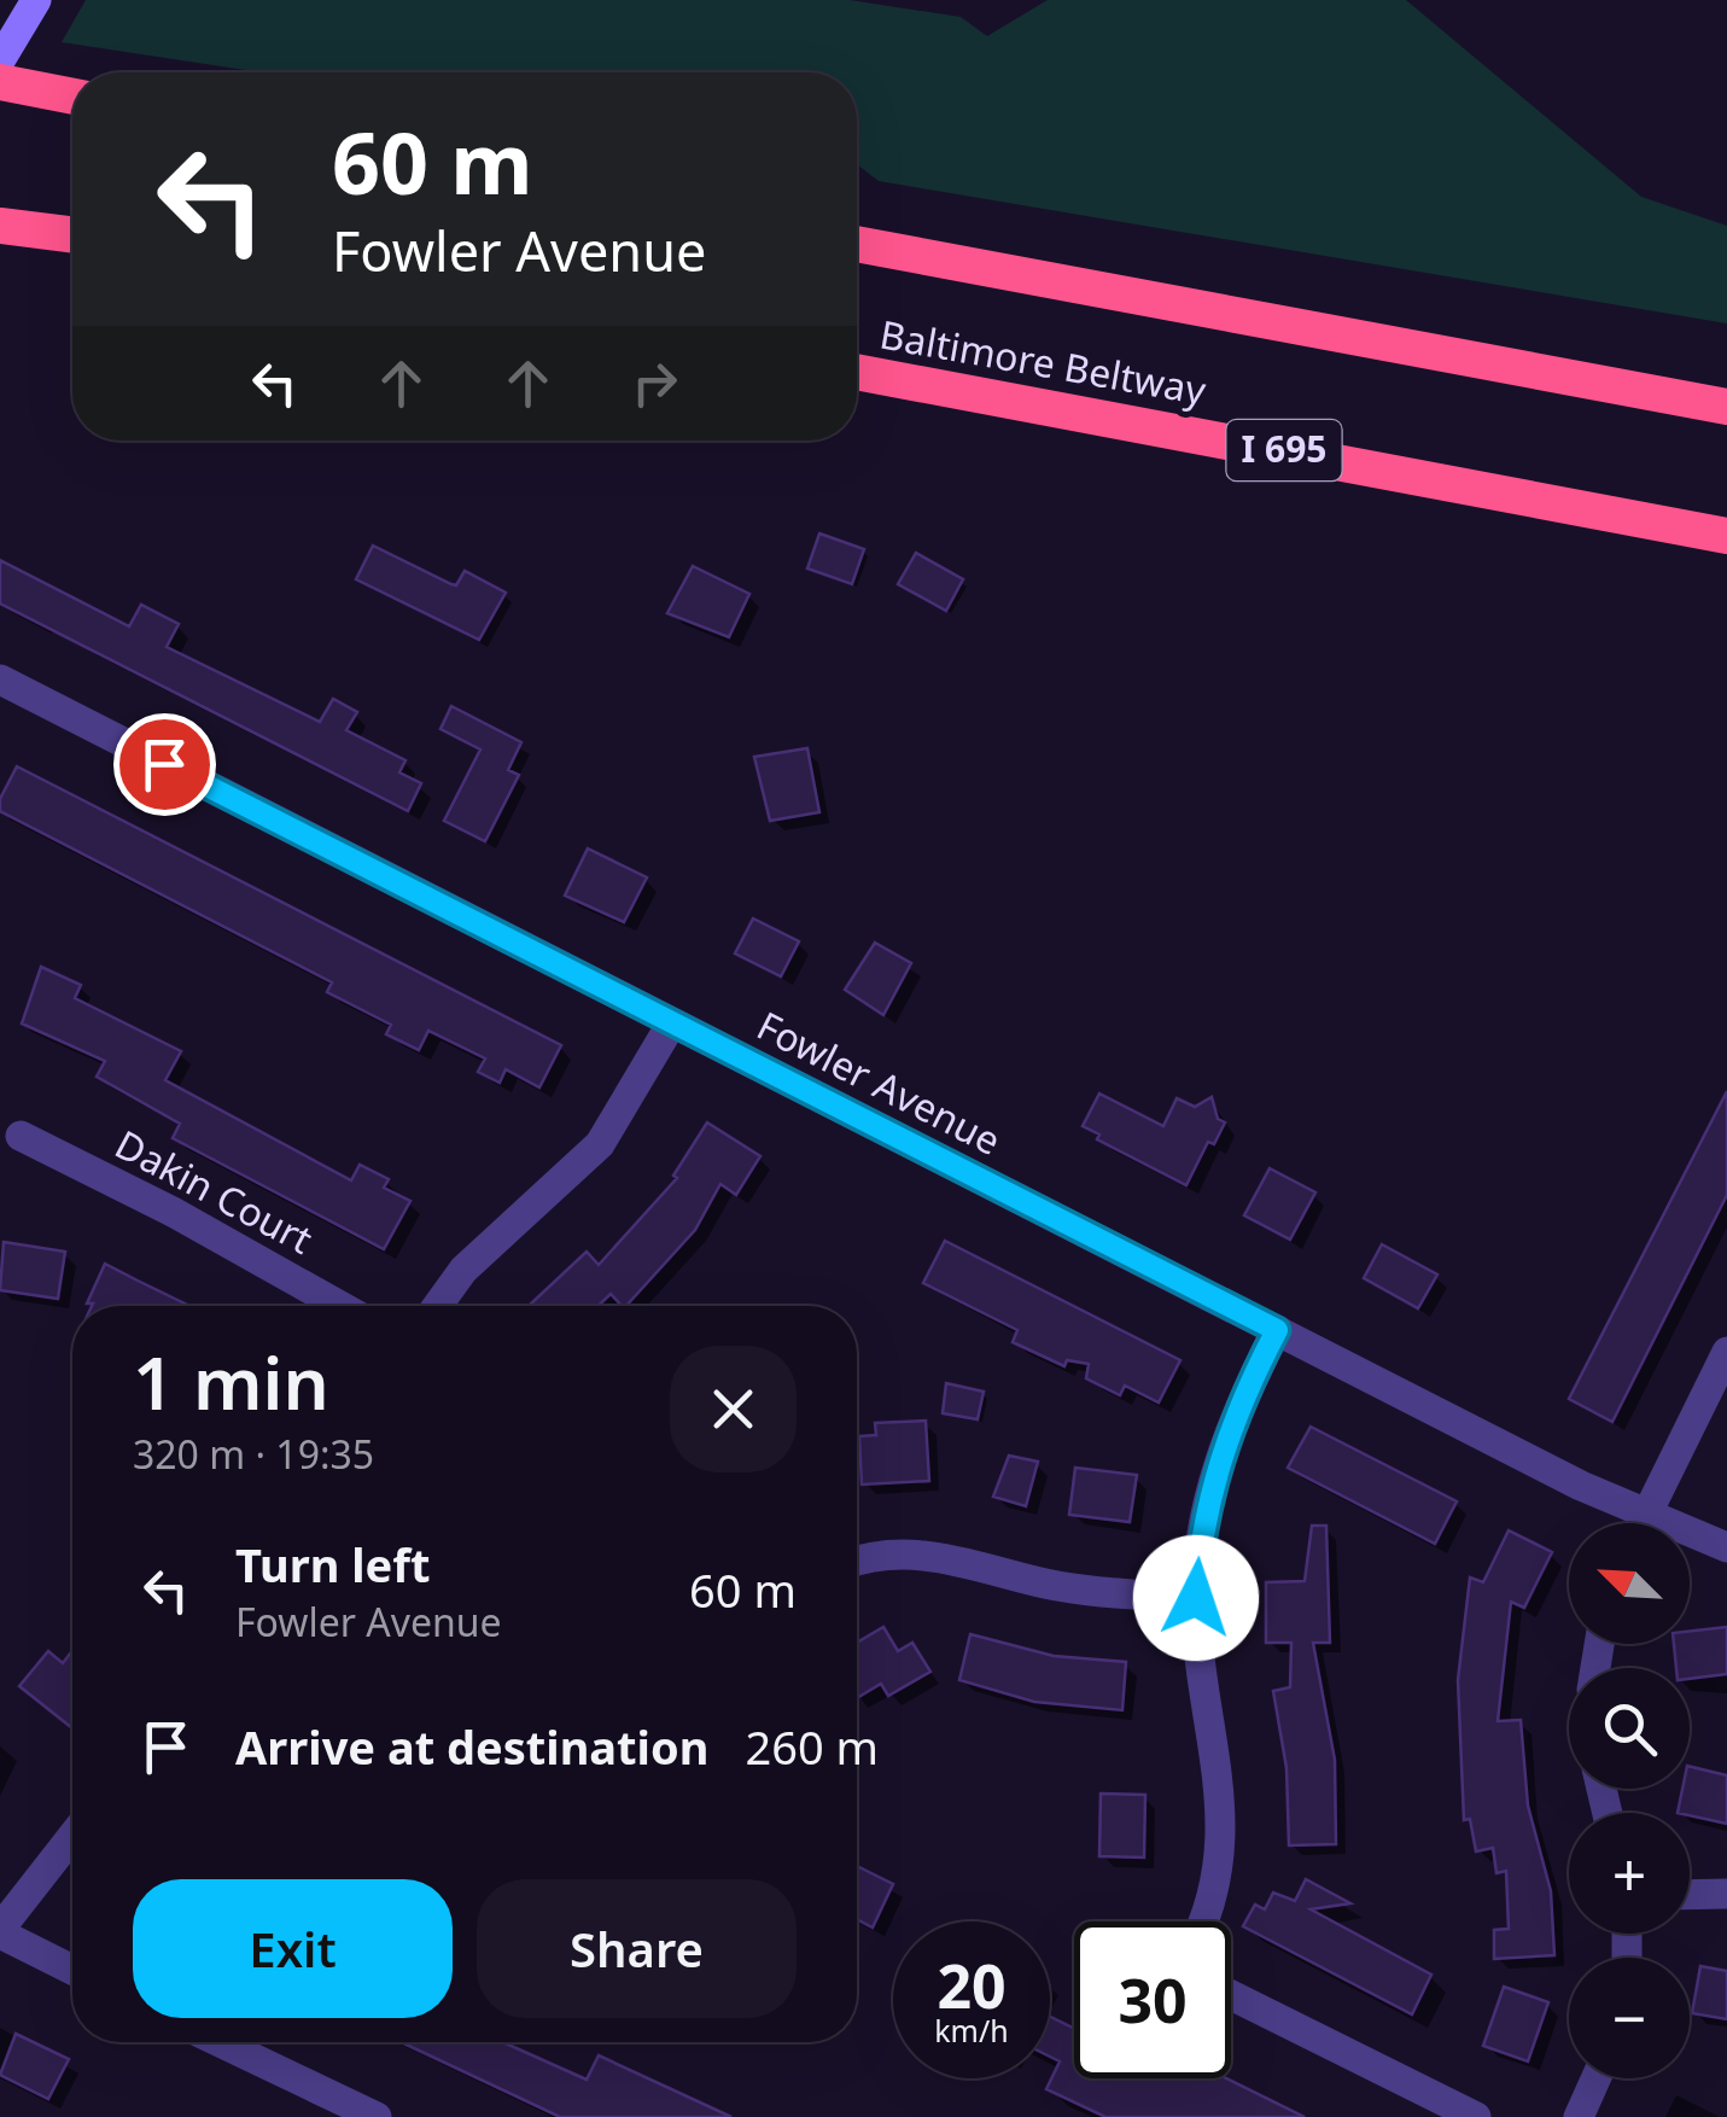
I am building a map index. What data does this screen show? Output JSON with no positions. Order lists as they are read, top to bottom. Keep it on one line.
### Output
{"streets":{"highway":["Baltimore Beltway","I 695"],"street":["Fowler Avenue","Dakin Court"]},"north":"top left","page":{"turn":["60 m","Fowler Avenue"],"heading":["1 min","320 m · 19:35"],"list":[{"name":"Turn left","note":"Fowler Avenue","value":"60 m"},{"name":"Arrive at destination","value":"260 m"}],"map_buttons":["+","−"],"buttons":["Exit","Share"],"speed":"20 km/h","limit":"30"}}
